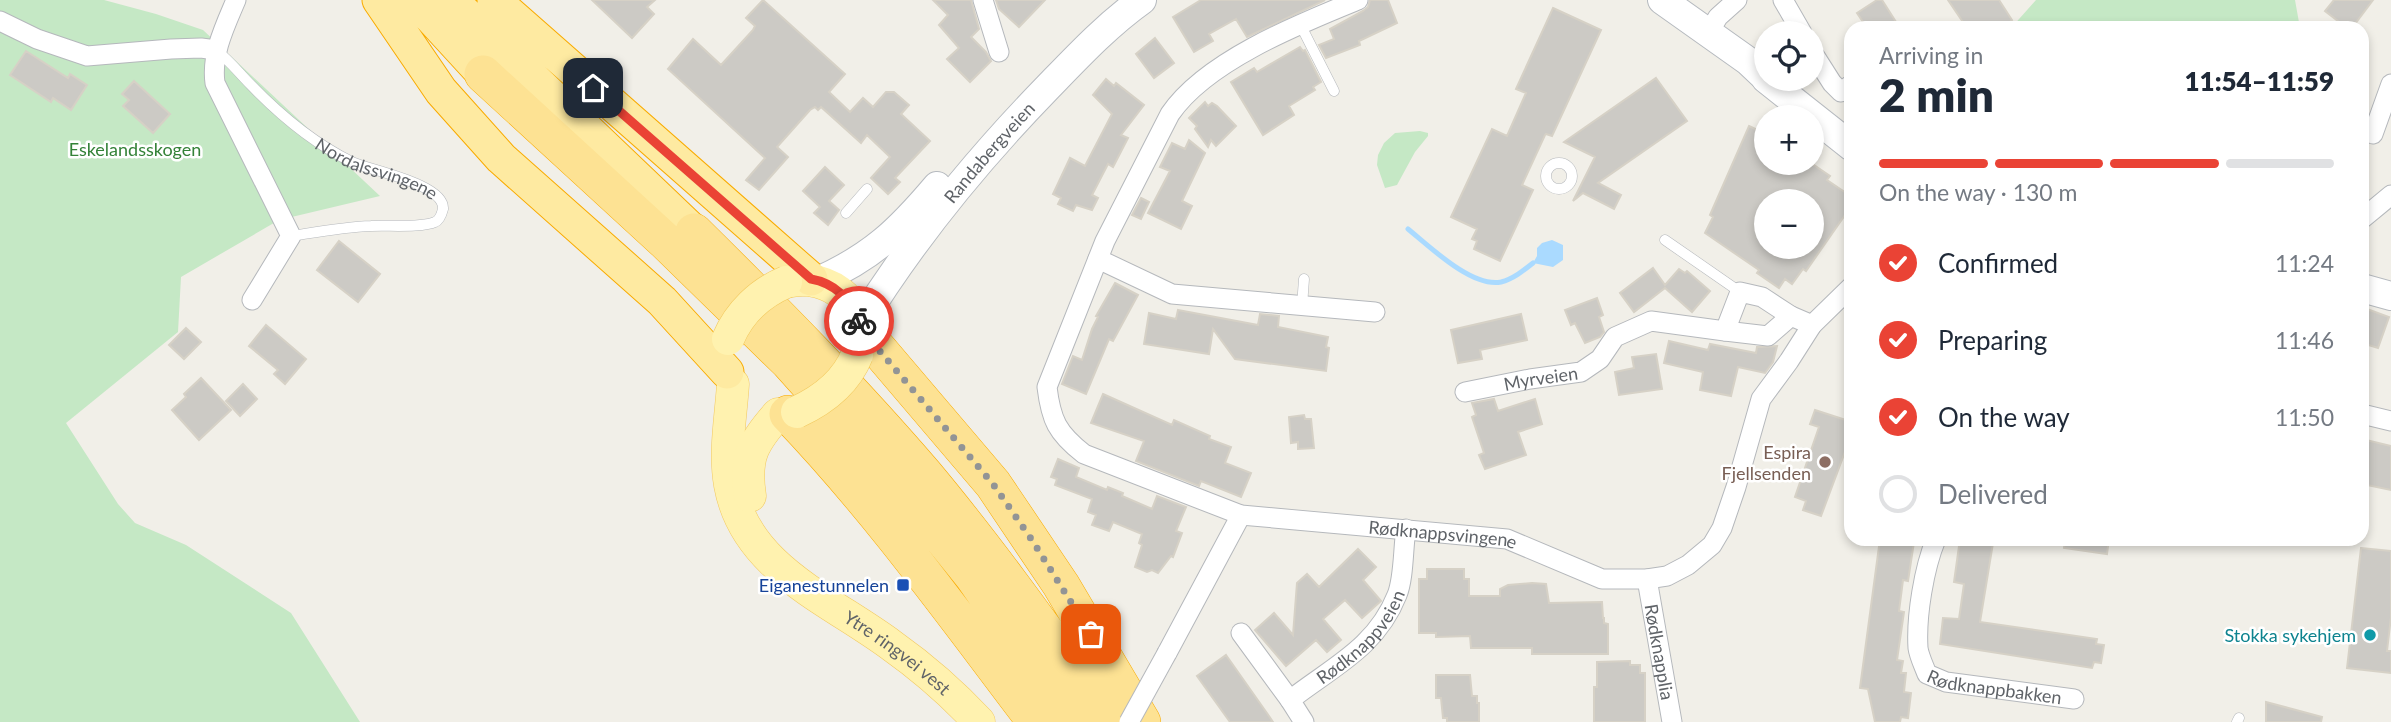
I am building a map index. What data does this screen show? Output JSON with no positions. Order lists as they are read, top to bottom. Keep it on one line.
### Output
{"streets":{"main road":["Randabergveien","Ytre ringvei vest"],"street":["Myrveien","Rødknappsvingene","Rødknappveien","Rødknapplia","Rødknappbakken"],"lane":["Nordalssvingene"]},"crossings":[["Randabergveien","Ytre ringvei vest"],["Rødknappsvingene","Rødknappveien"],["Rødknappsvingene","Rødknapplia"]],"parks":["Eskelandsskogen"],"places":{"other":["Espira Fjellsenden","Stokka sykehjem"],"transit":["Eiganestunnelen"]},"page":{"map_buttons":["+","−"],"heading":["2 min","Arriving in","11:54–11:59"],"bar":"On the way · 130 m","list":[["Confirmed","11:24"],["Preparing","11:46"],["On the way","11:50"],"Delivered"]}}
